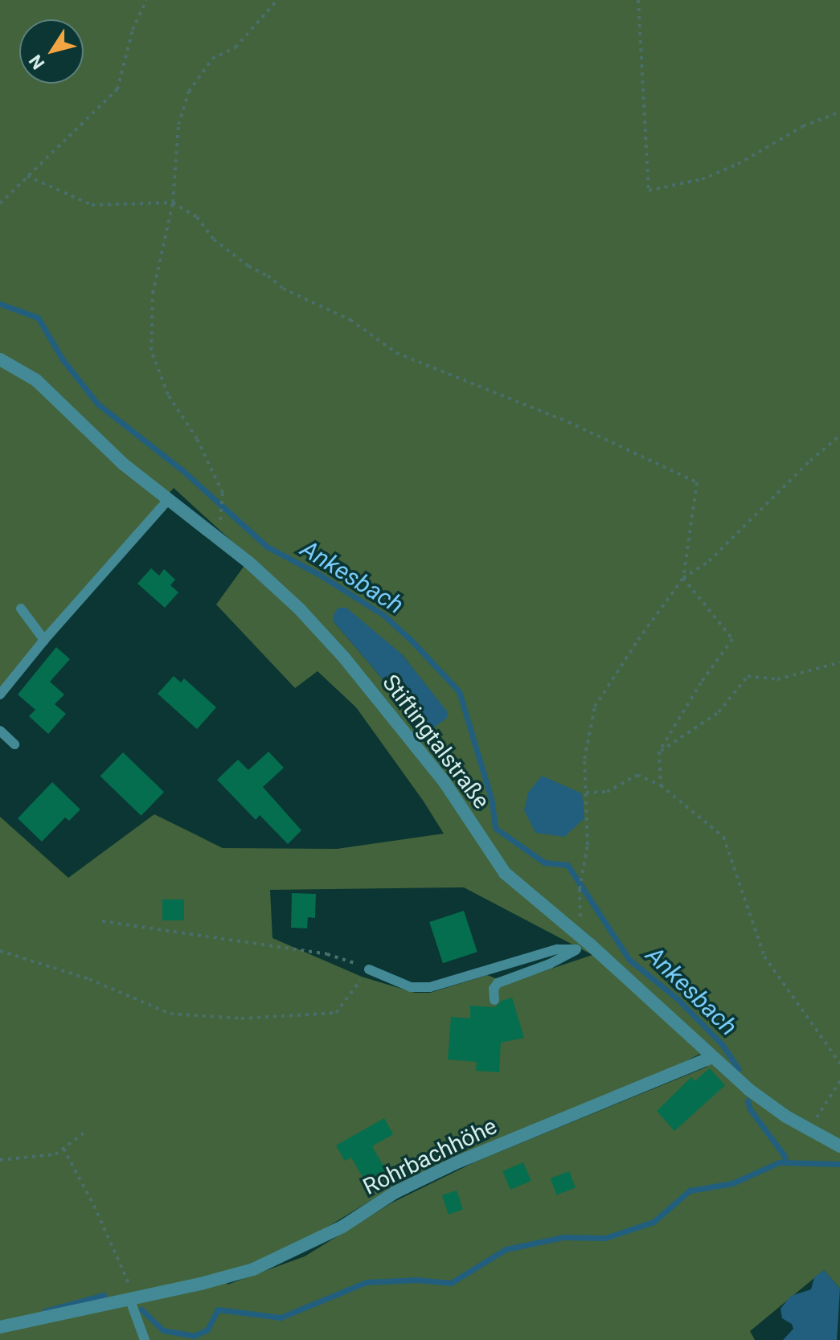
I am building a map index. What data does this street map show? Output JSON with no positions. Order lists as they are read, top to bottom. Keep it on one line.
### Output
{"streets":{"street":["Stiftingtalstraße","Rohrbachhöhe"]},"crossings":[["Stiftingtalstraße","Rohrbachhöhe"]],"water":["Ankesbach"],"north":"bottom left"}
